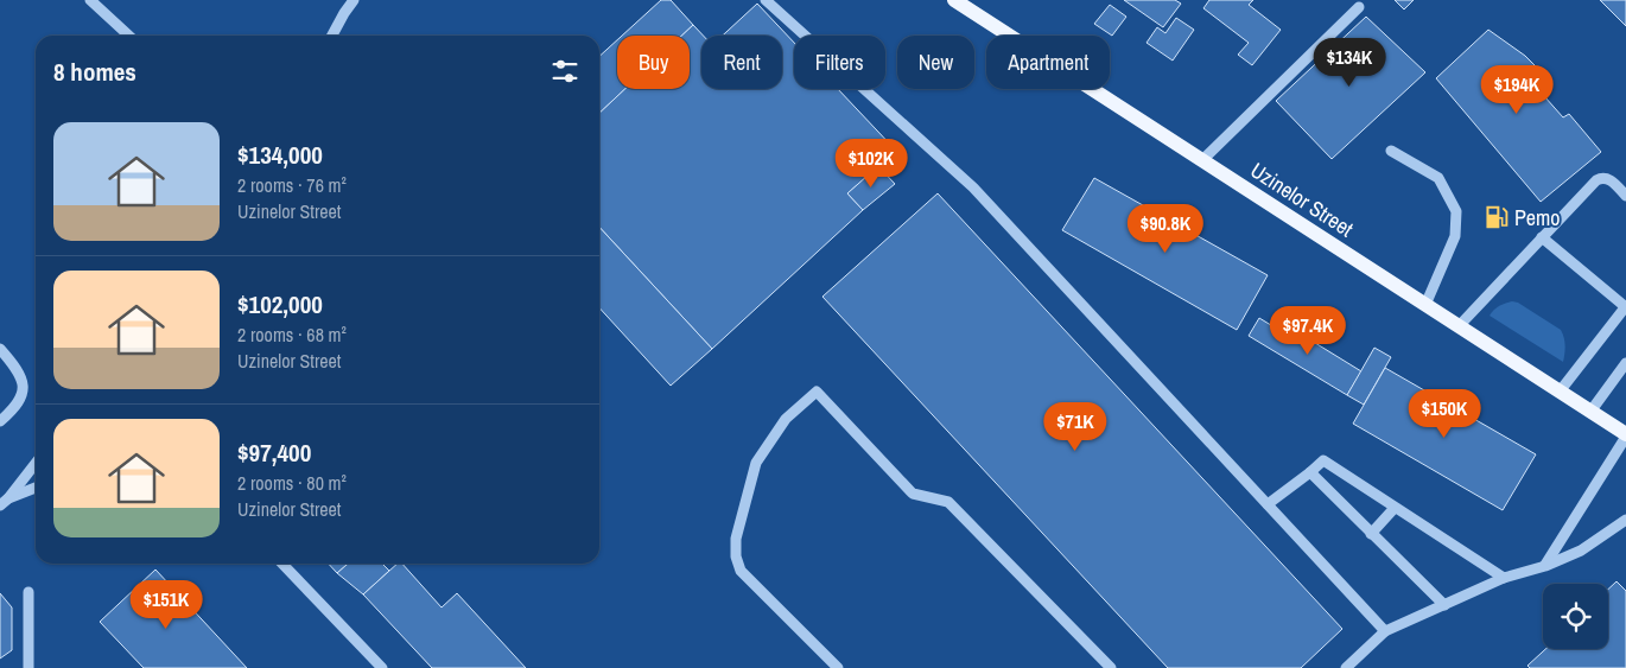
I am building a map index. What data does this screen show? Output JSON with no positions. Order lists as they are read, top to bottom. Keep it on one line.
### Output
{"streets":{"main road":["Uzinelor Street"]},"places":{"fuel station":["Pemo"]},"page":{"chip":["Buy","Rent","Filters","New","Apartment"],"heading":"8 homes","price":["$134K","$194K","$102K","$90.8K","$97.4K","$150K","$71K","$151K"],"list":[{"name":"$134,000","note":"2 rooms · 76 m² · Uzinelor Street"},{"name":"$102,000","note":"2 rooms · 68 m² · Uzinelor Street"},{"name":"$97,400","note":"2 rooms · 80 m² · Uzinelor Street"}]}}
